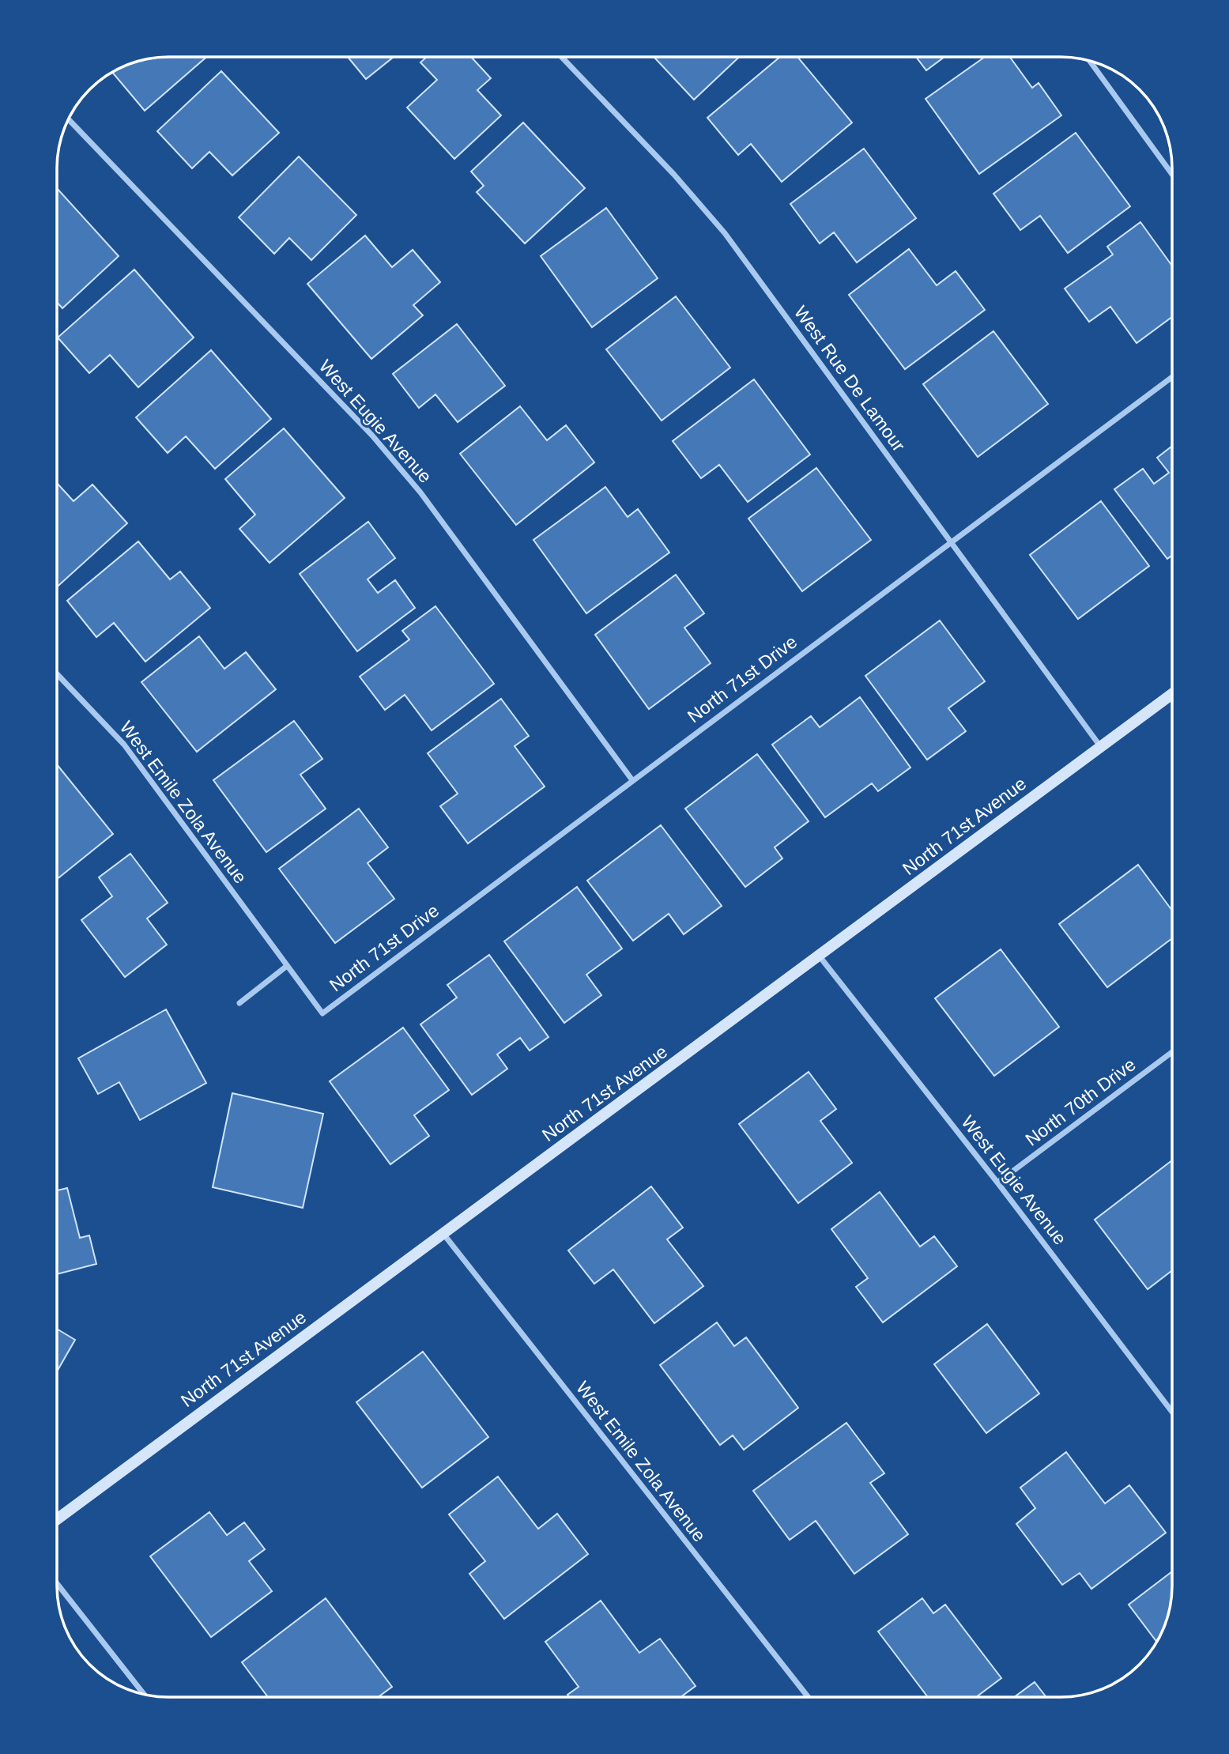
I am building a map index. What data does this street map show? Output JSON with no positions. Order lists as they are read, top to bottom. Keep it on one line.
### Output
{"streets":{"street":["West Rue De Lamour","West Eugie Avenue","North 71st Drive","West Emile Zola Avenue","North 71st Avenue","North 70th Drive"]},"crossings":[["West Rue De Lamour","North 71st Drive"],["West Rue De Lamour","North 71st Avenue"],["West Eugie Avenue","North 71st Drive"],["West Eugie Avenue","North 71st Avenue"],["West Eugie Avenue","North 70th Drive"],["North 71st Drive","West Emile Zola Avenue"],["West Emile Zola Avenue","North 71st Avenue"]]}
